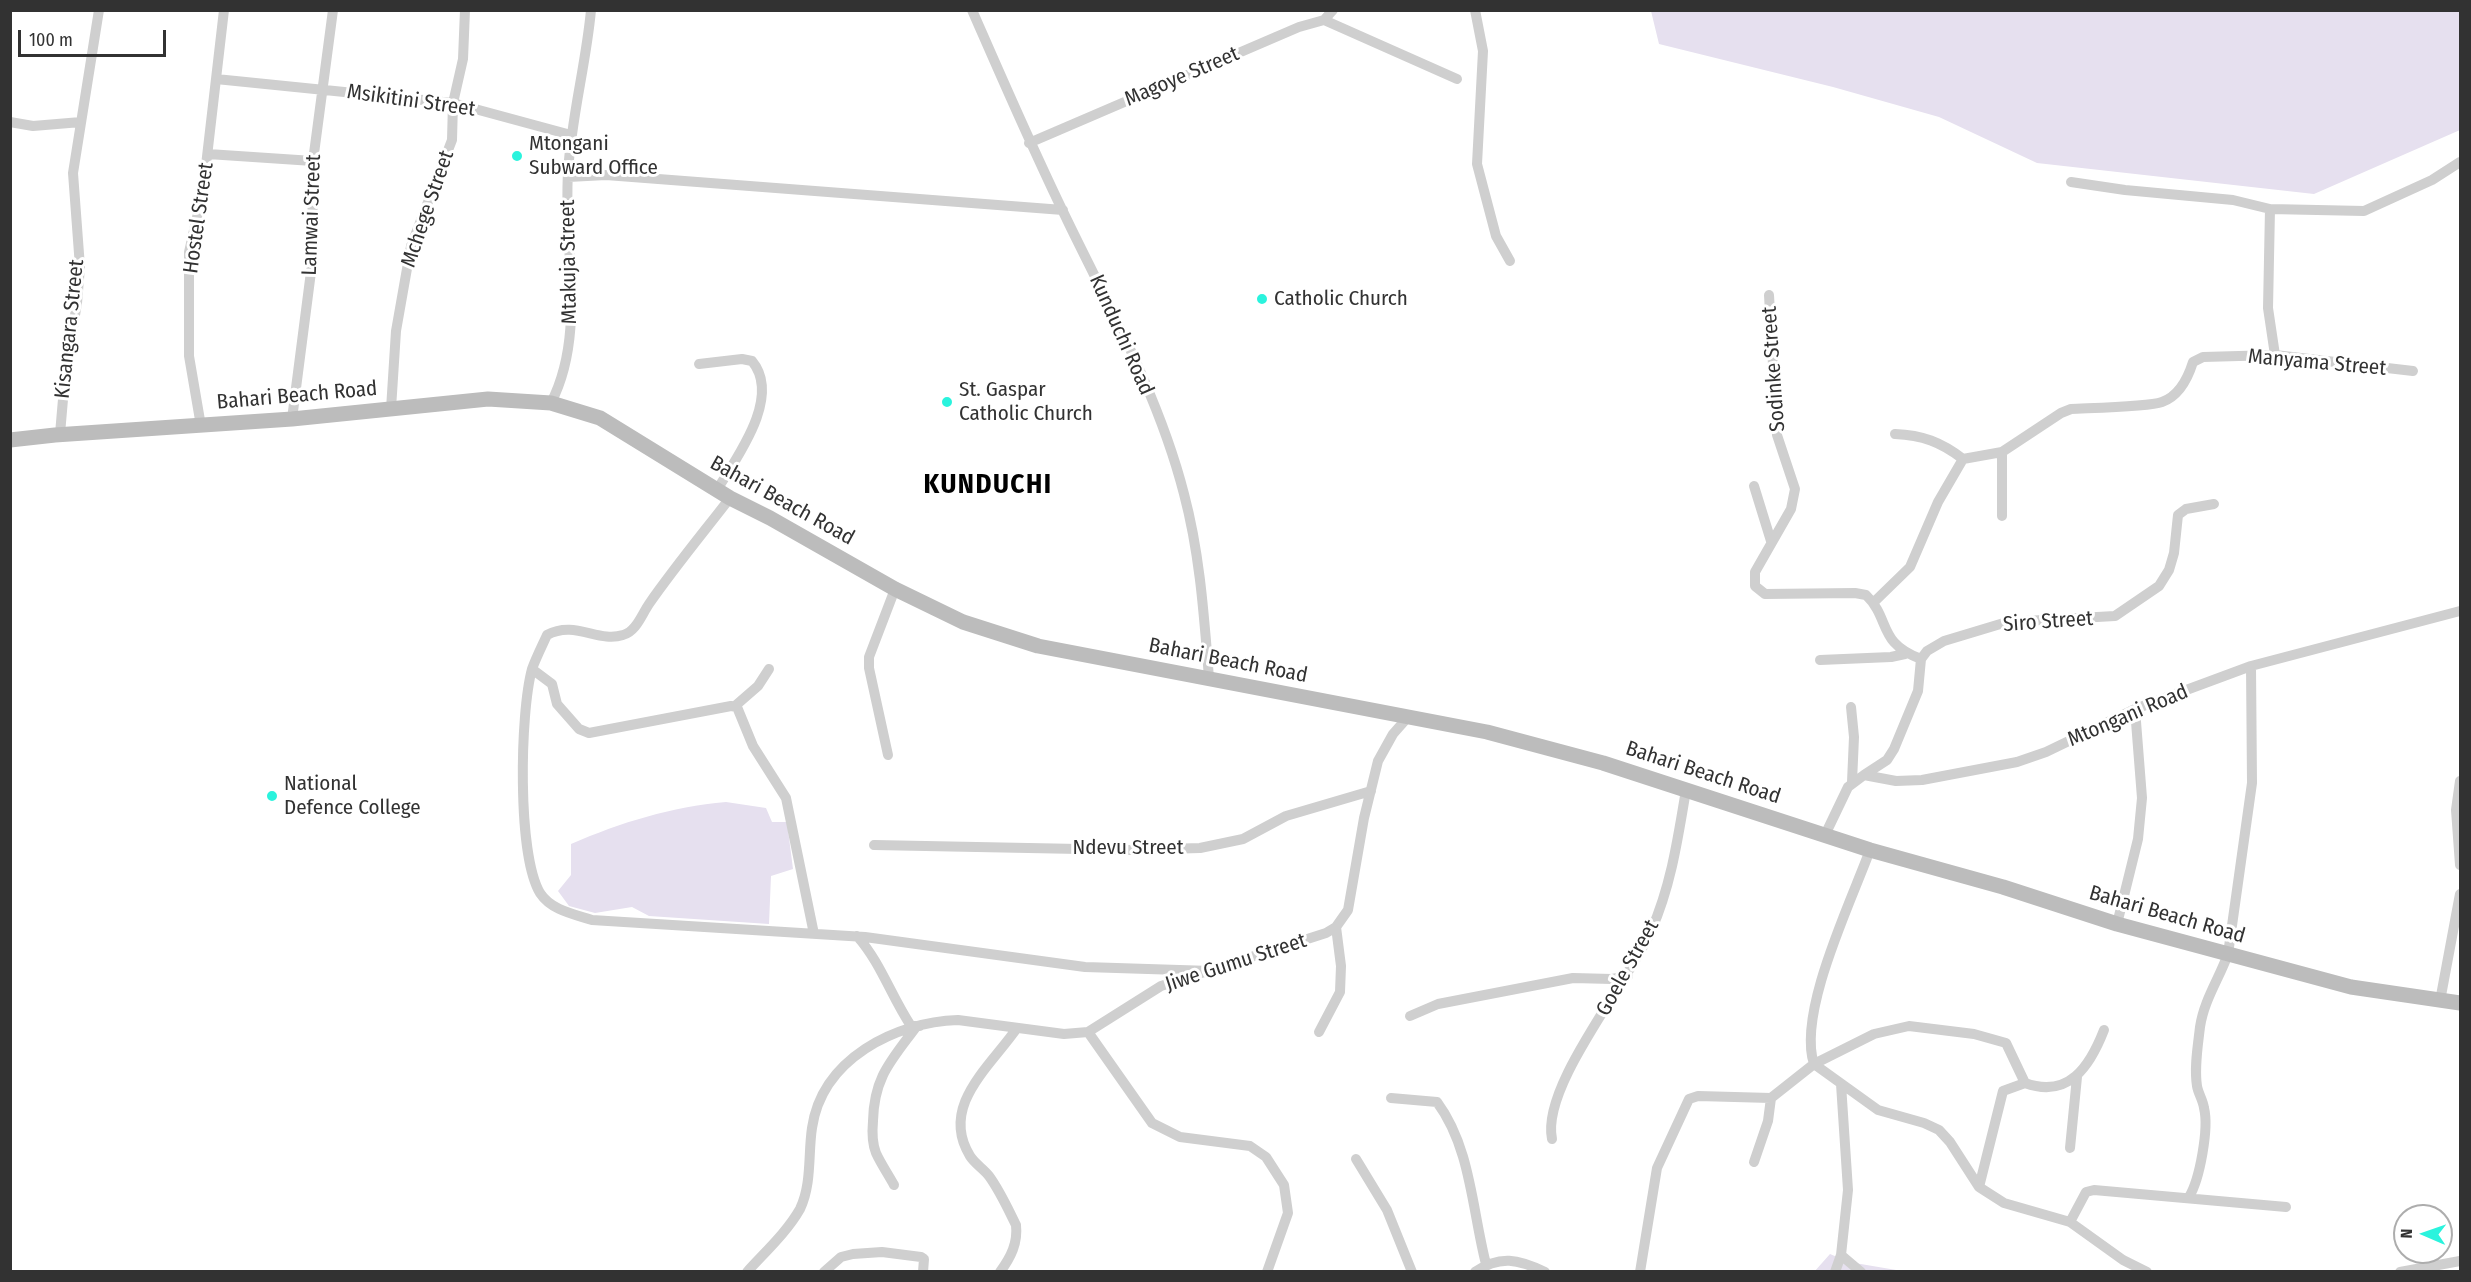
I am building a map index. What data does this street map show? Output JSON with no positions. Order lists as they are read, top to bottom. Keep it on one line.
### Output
{"streets":{"street":["Magoye Street","Msikitini Street","Mchege Street","Lamwai Street","Hostel Street","Mtakuja Street","Kisangara Street","Kunduchi Road","Manyama Street","Sodinke Street","Bahari Beach Road","Siro Street","Mtongani Road","Ndevu Street","Jiwe Gumu Street","Goele Street"]},"crossings":[["Magoye Street","Kunduchi Road"],["Msikitini Street","Mchege Street"],["Msikitini Street","Lamwai Street"],["Msikitini Street","Hostel Street"],["Msikitini Street","Mtakuja Street"],["Mchege Street","Bahari Beach Road"],["Lamwai Street","Bahari Beach Road"],["Hostel Street","Bahari Beach Road"],["Mtakuja Street","Bahari Beach Road"],["Kisangara Street","Bahari Beach Road"],["Kunduchi Road","Bahari Beach Road"],["Bahari Beach Road","Goele Street"]],"districts":["KUNDUCHI"],"places":["Mtongani Subward Office","Catholic Church","St. Gaspar Catholic Church","National Defence College"],"scale_bar":"100 m","north":"left"}
